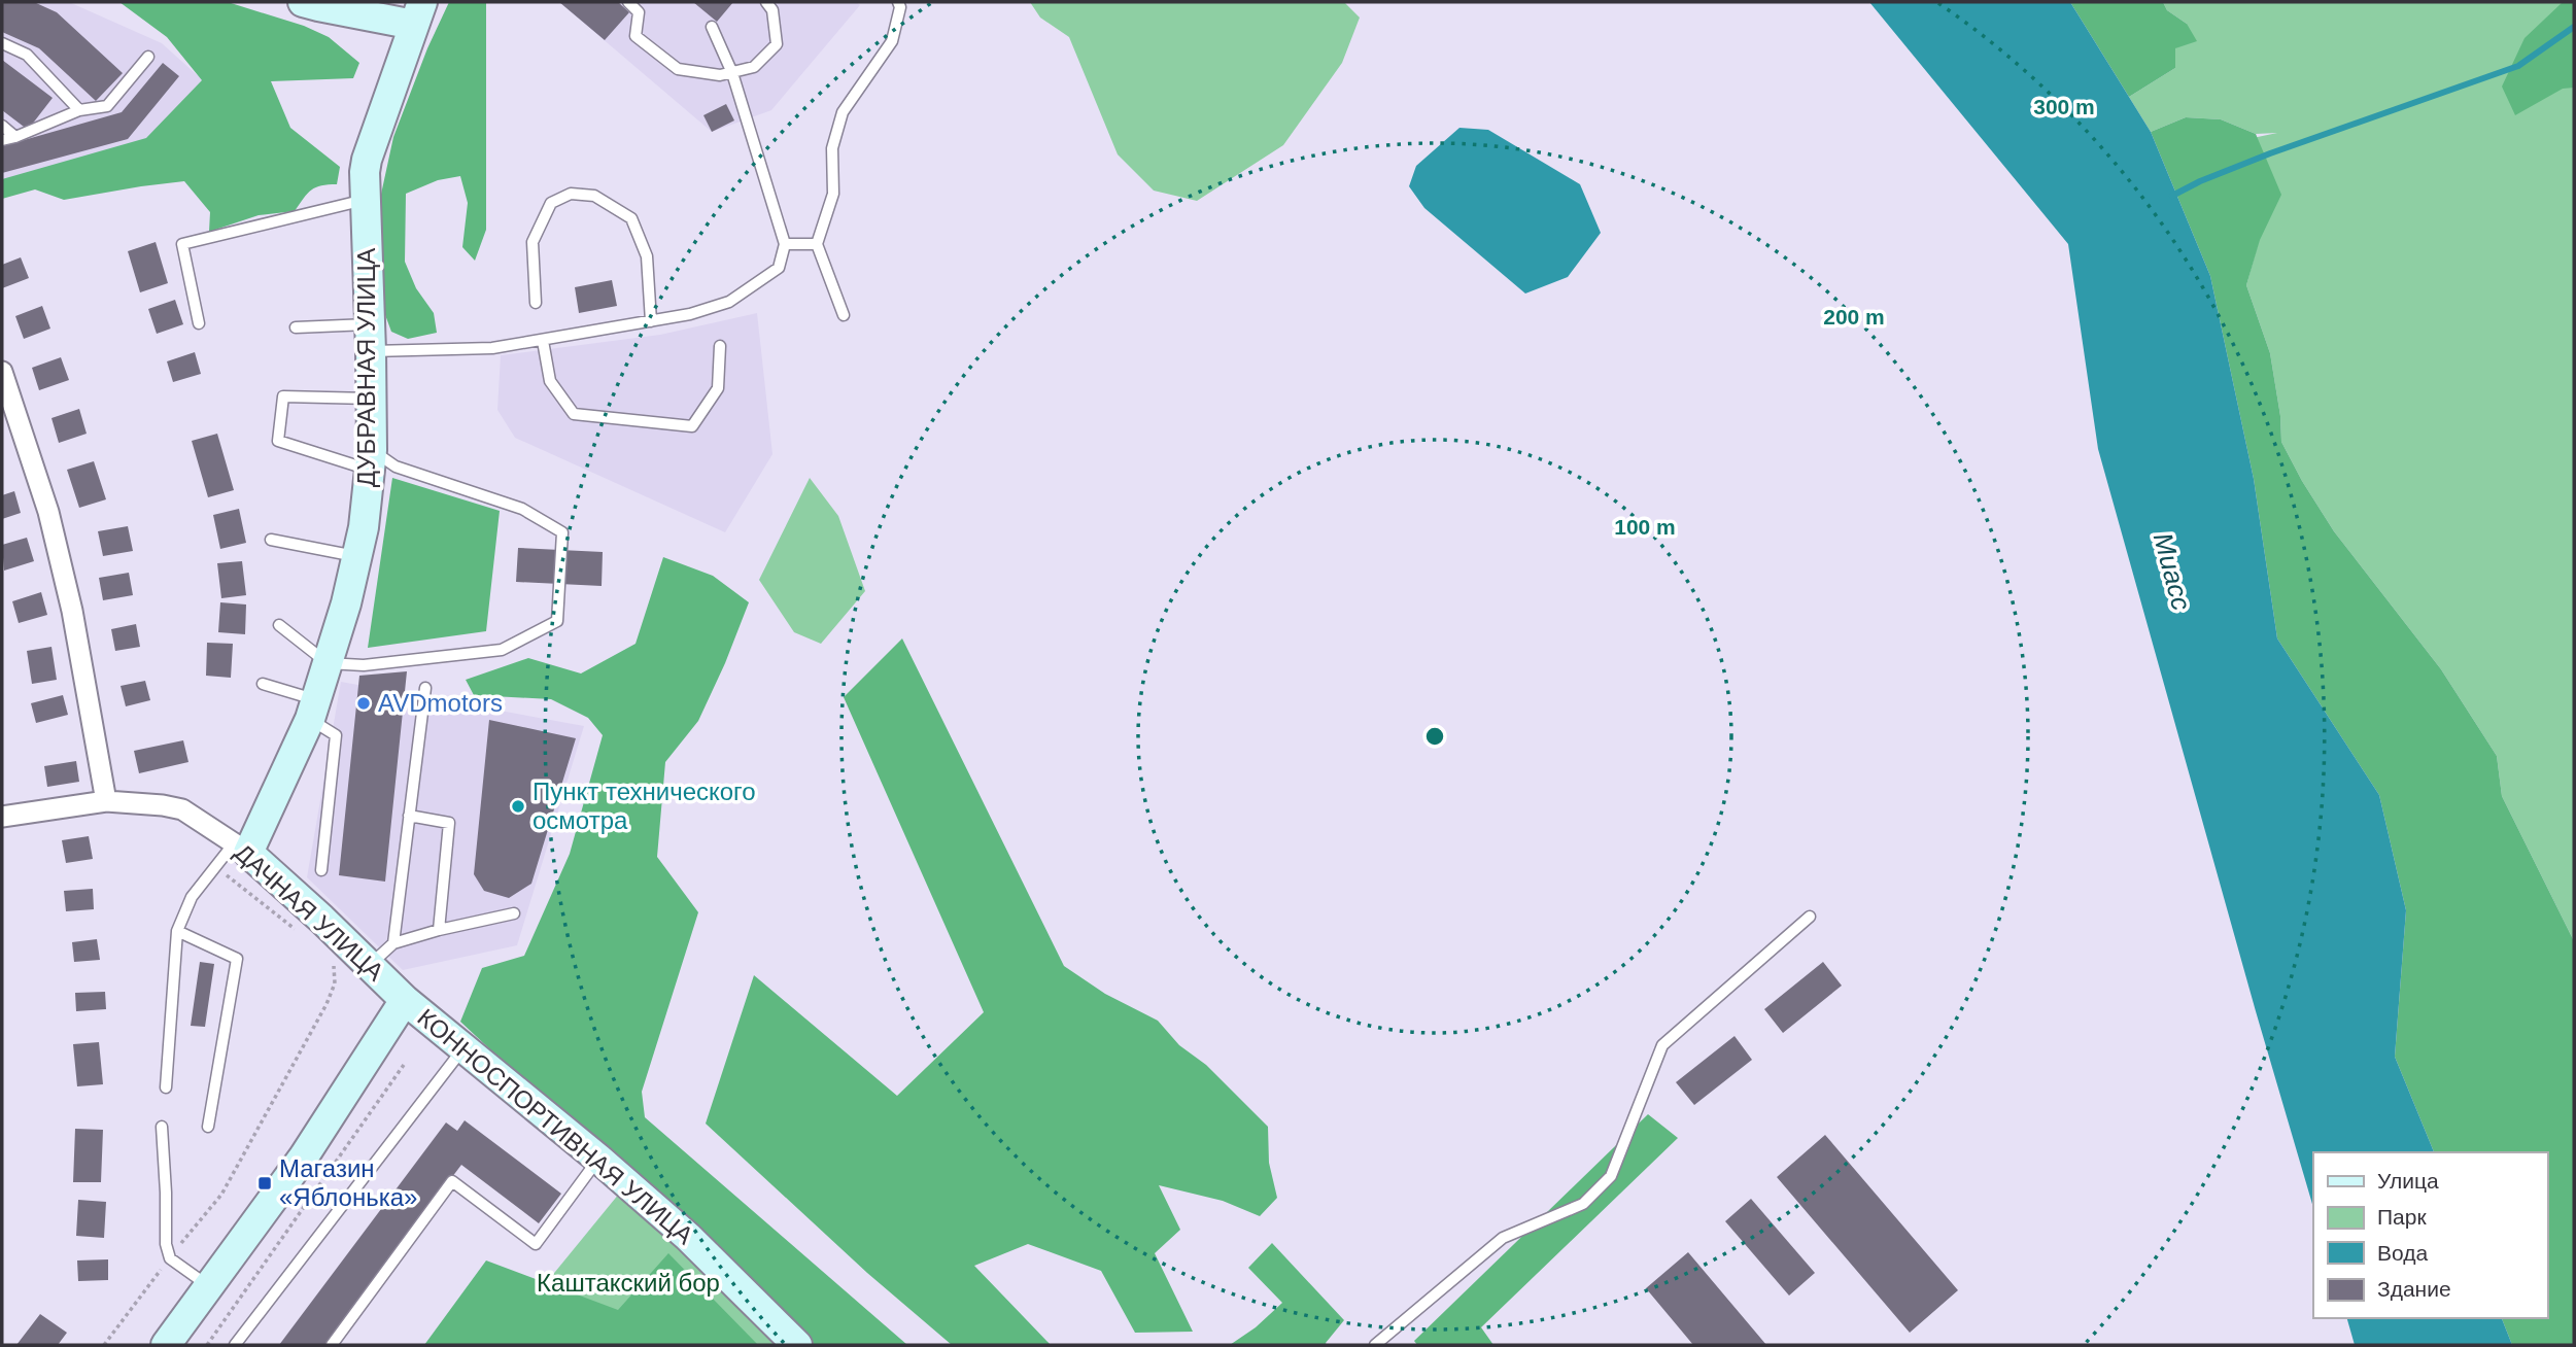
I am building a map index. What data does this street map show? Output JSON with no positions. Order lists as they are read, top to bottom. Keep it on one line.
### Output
{"streets":{"main road":["ДУБРАВНАЯ УЛИЦА","ДАЧНАЯ УЛИЦА","КОННОСПОРТИВНАЯ УЛИЦА"]},"crossings":[["ДУБРАВНАЯ УЛИЦА","ДАЧНАЯ УЛИЦА"],["ДАЧНАЯ УЛИЦА","КОННОСПОРТИВНАЯ УЛИЦА"]],"water":["Миасс"],"parks":["Каштакский бор"],"places":{"other":["AVDmotors","Пункт технического осмотра"],"transit":["Магазин «Яблонька»"]},"legend":["Улица","Парк","Вода","Здание"],"rings":["300 m","200 m","100 m"]}
